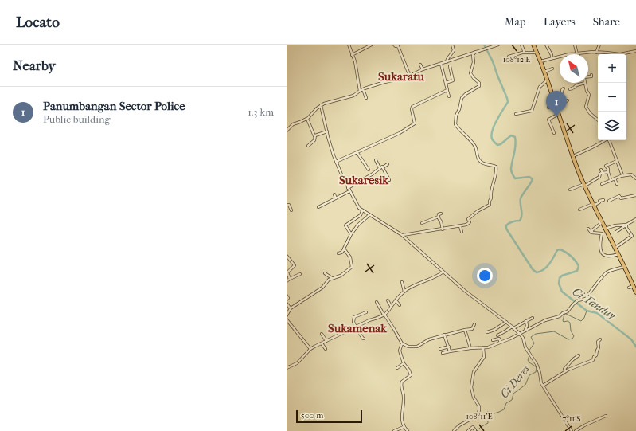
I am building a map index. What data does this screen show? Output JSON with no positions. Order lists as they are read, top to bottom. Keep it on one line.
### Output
{"districts":["Sukaratu","Sukaresik","Sukamenak"],"water":["Ci Tanduy","Ci Deres"],"scale_bar":"500 m","north":"top left","page":{"header":"Locato","nav":["Map","Layers","Share"],"heading":"Nearby","map_buttons":["+","−"],"list":[{"mark":"1","name":"Panumbangan Sector Police","note":"Public building","value":"1.3 km"}],"pins":"1","scale":"500 m"},"coordinates":["108°12'E","108°11'E","7°11'S"]}
